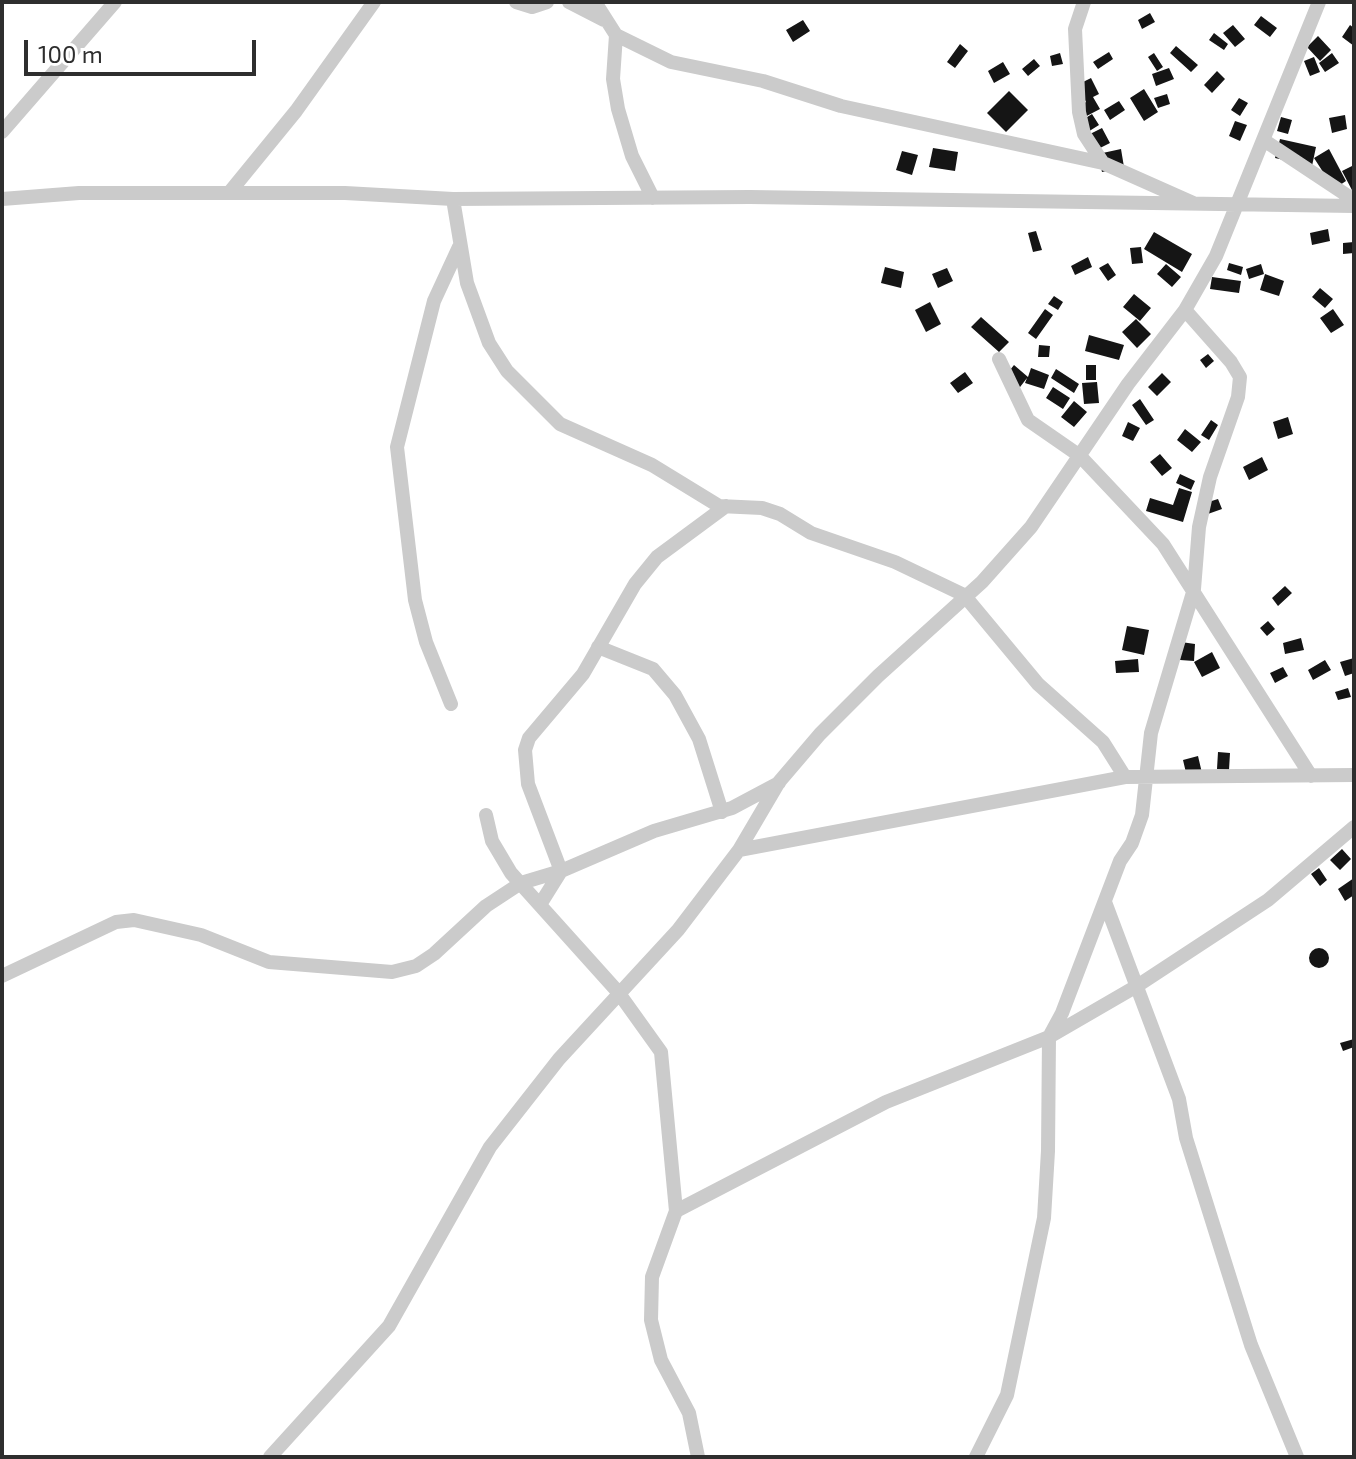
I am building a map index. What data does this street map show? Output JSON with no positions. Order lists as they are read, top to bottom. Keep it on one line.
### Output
{"scale_bar":"100 m"}
